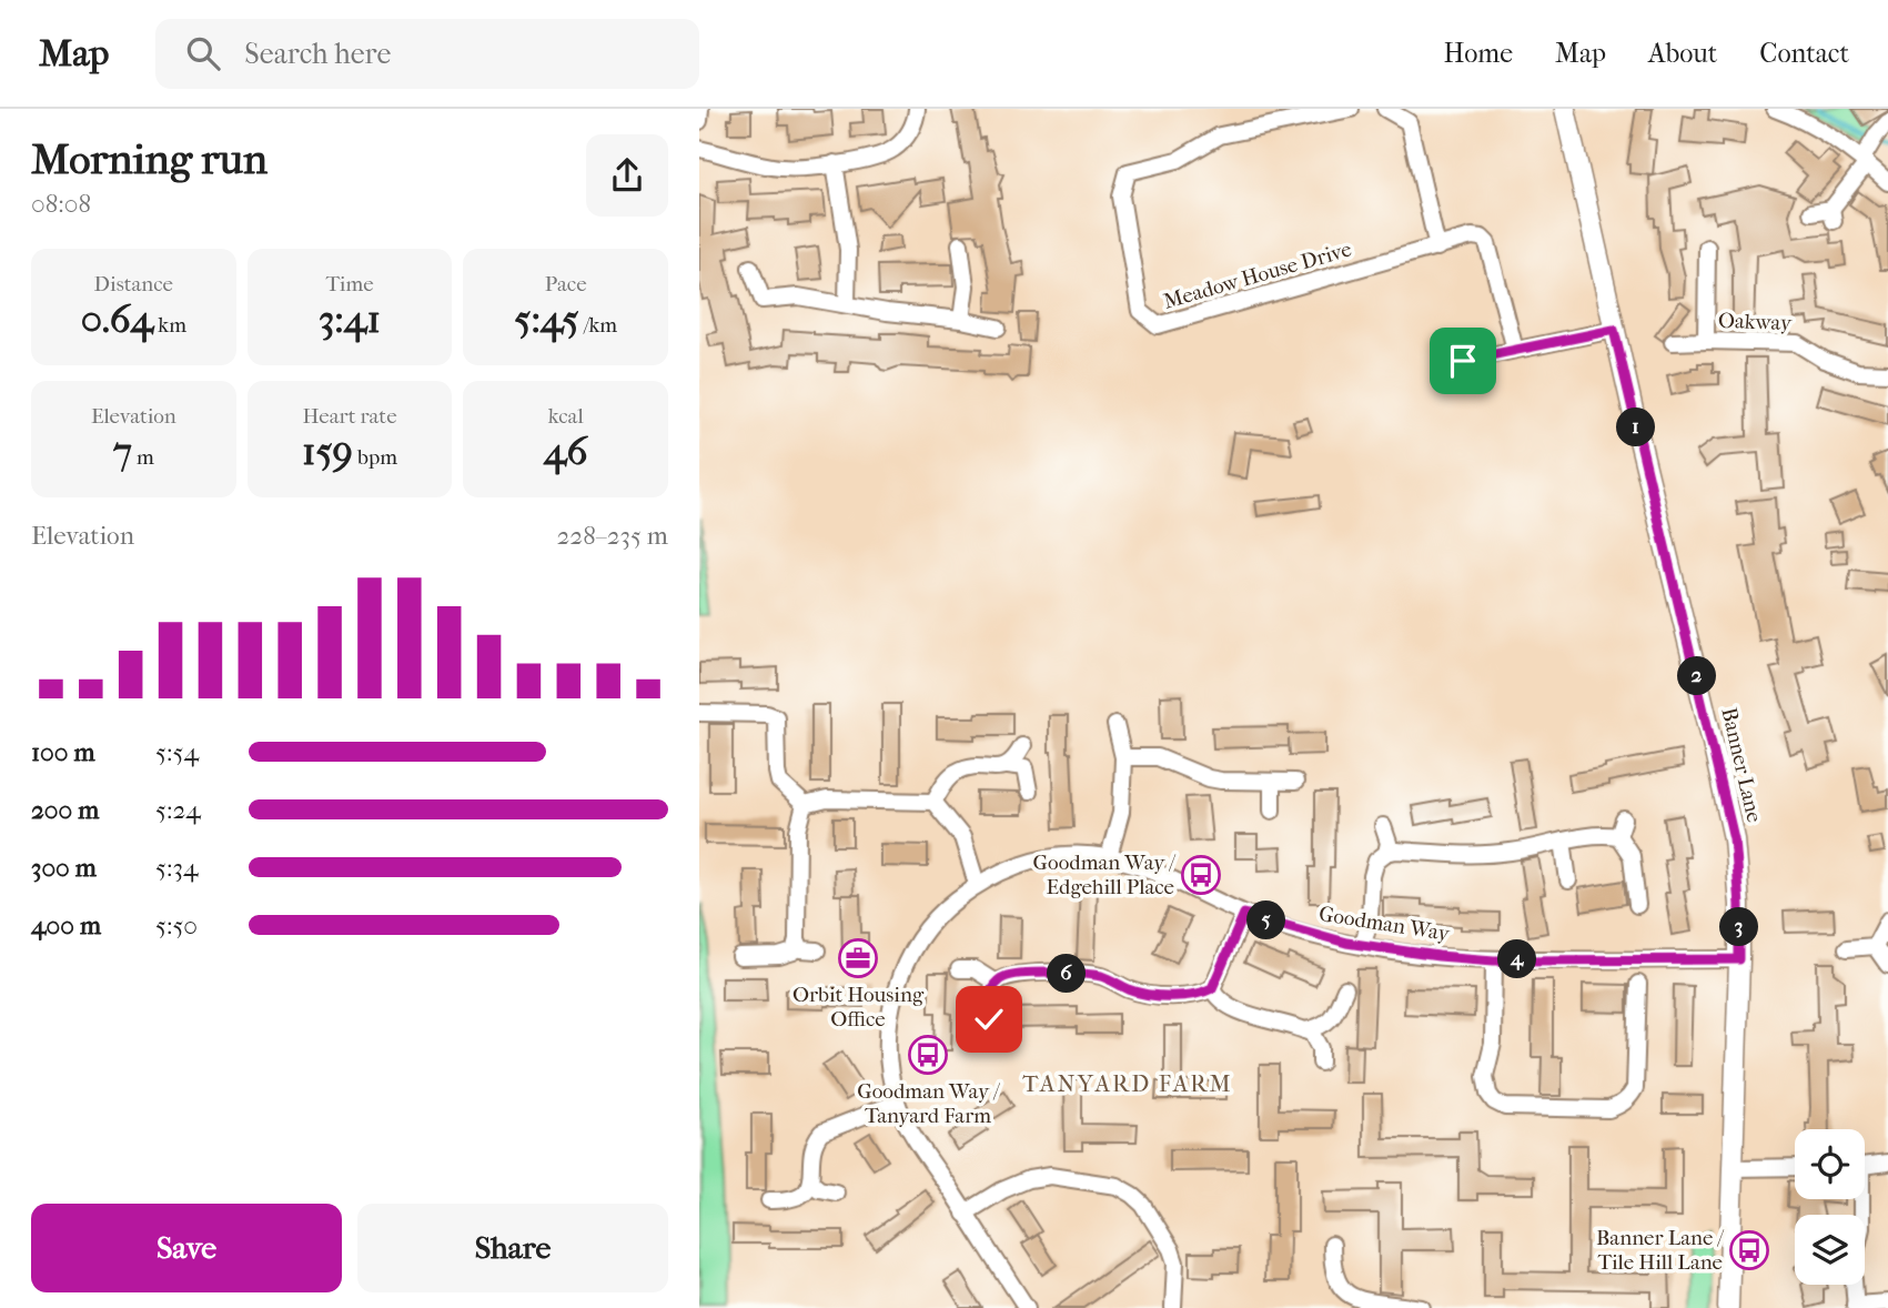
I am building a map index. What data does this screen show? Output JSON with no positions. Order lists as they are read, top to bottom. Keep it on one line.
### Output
{"streets":{"street":["Meadow House Drive","Oakway","Banner Lane","Goodman Way"]},"crossings":[["Banner Lane","Goodman Way"]],"districts":["TANYARD FARM"],"places":{"bus stop":["Goodman Way / Edgehill Place","Goodman Way / Tanyard Farm","Banner Lane / Tile Hill Lane"],"office":["Orbit Housing Office"]},"page":{"header":"Map","search":"Search here","nav":["Home","Map","About","Contact"],"heading":["Morning run","08:08"],"stats":[["Distance","0.64 km"],["Time","3:41"],["Pace","5:45 /km"],["Elevation","7 m"],["Heart rate","159 bpm"],["kcal","46"]],"pins":["1","2","5","3","4","6"],"chart":["Elevation","228–235 m"],"list":[{"name":"100 m","note":"5:54"},{"name":"200 m","note":"5:24"},{"name":"300 m","note":"5:34"},{"name":"400 m","note":"5:50"}],"buttons":["Save","Share"]}}
